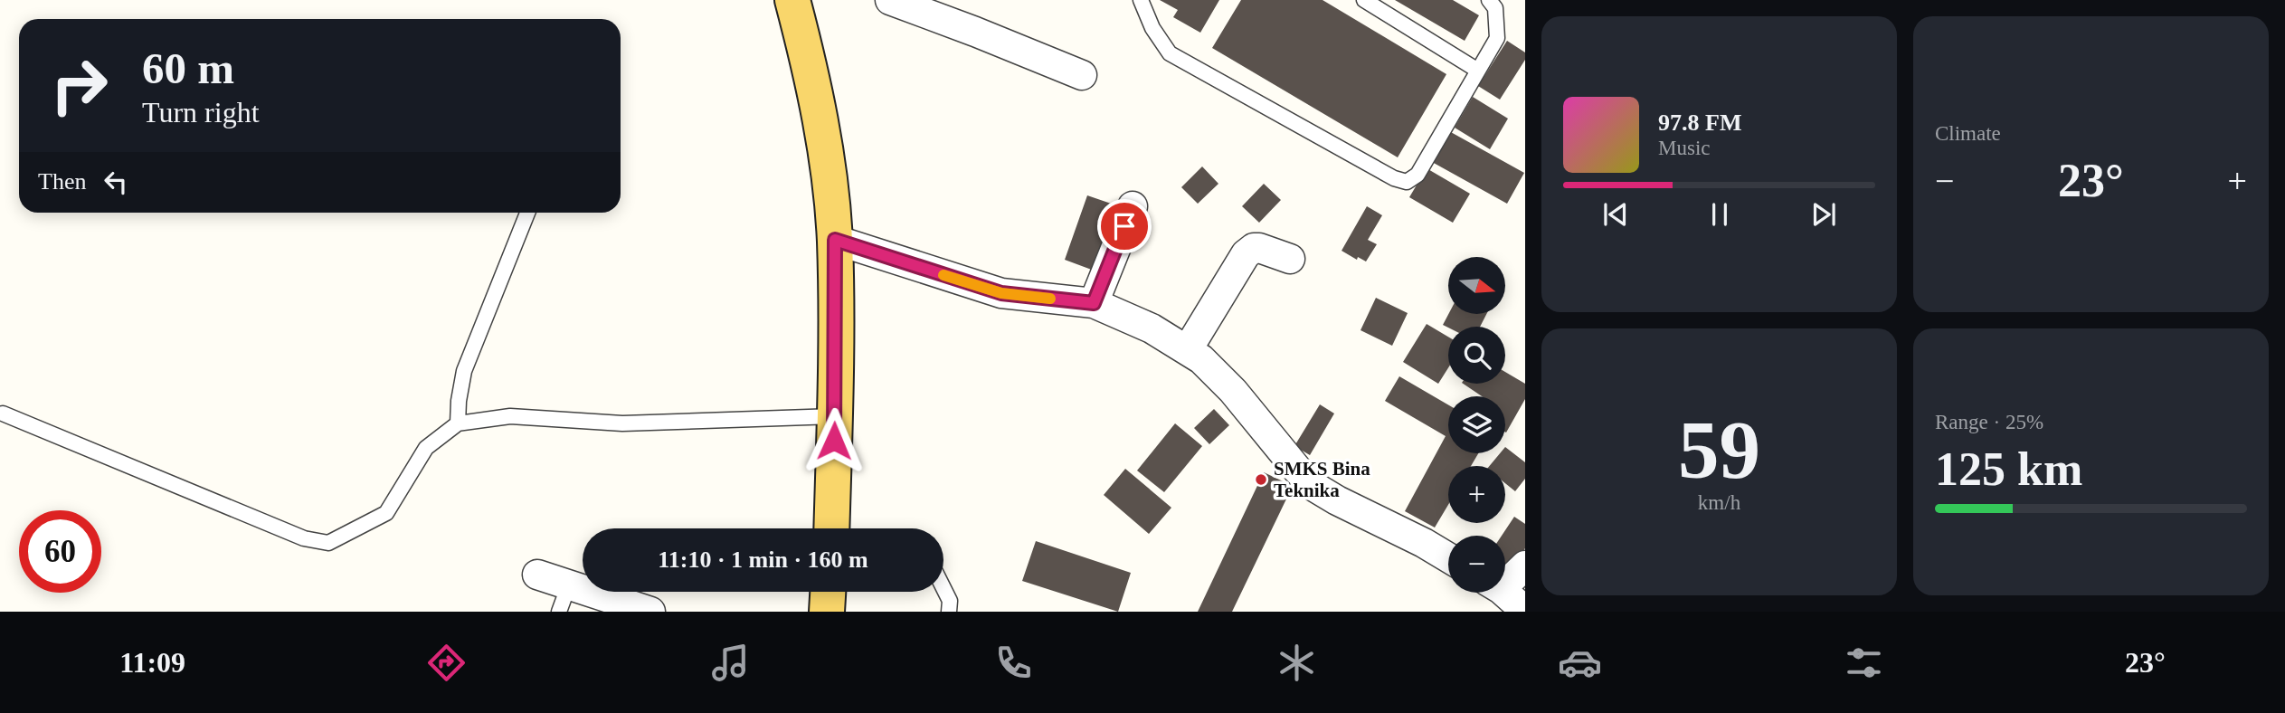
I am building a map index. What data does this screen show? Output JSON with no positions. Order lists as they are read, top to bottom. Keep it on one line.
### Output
{"places":["SMKS Bina Teknika"],"north":"right","page":{"tile":["Climate",["59","km/h"],["Range · 25%","125 km"]],"turn":["60 m","Turn right"],"song":["97.8 FM","Music"],"then":"Then","heat":["−","23°","+"],"map_buttons":["+","−"],"limit":"60","trip":"11:10 · 1 min · 160 m","tabs":["11:09","23°"]}}
